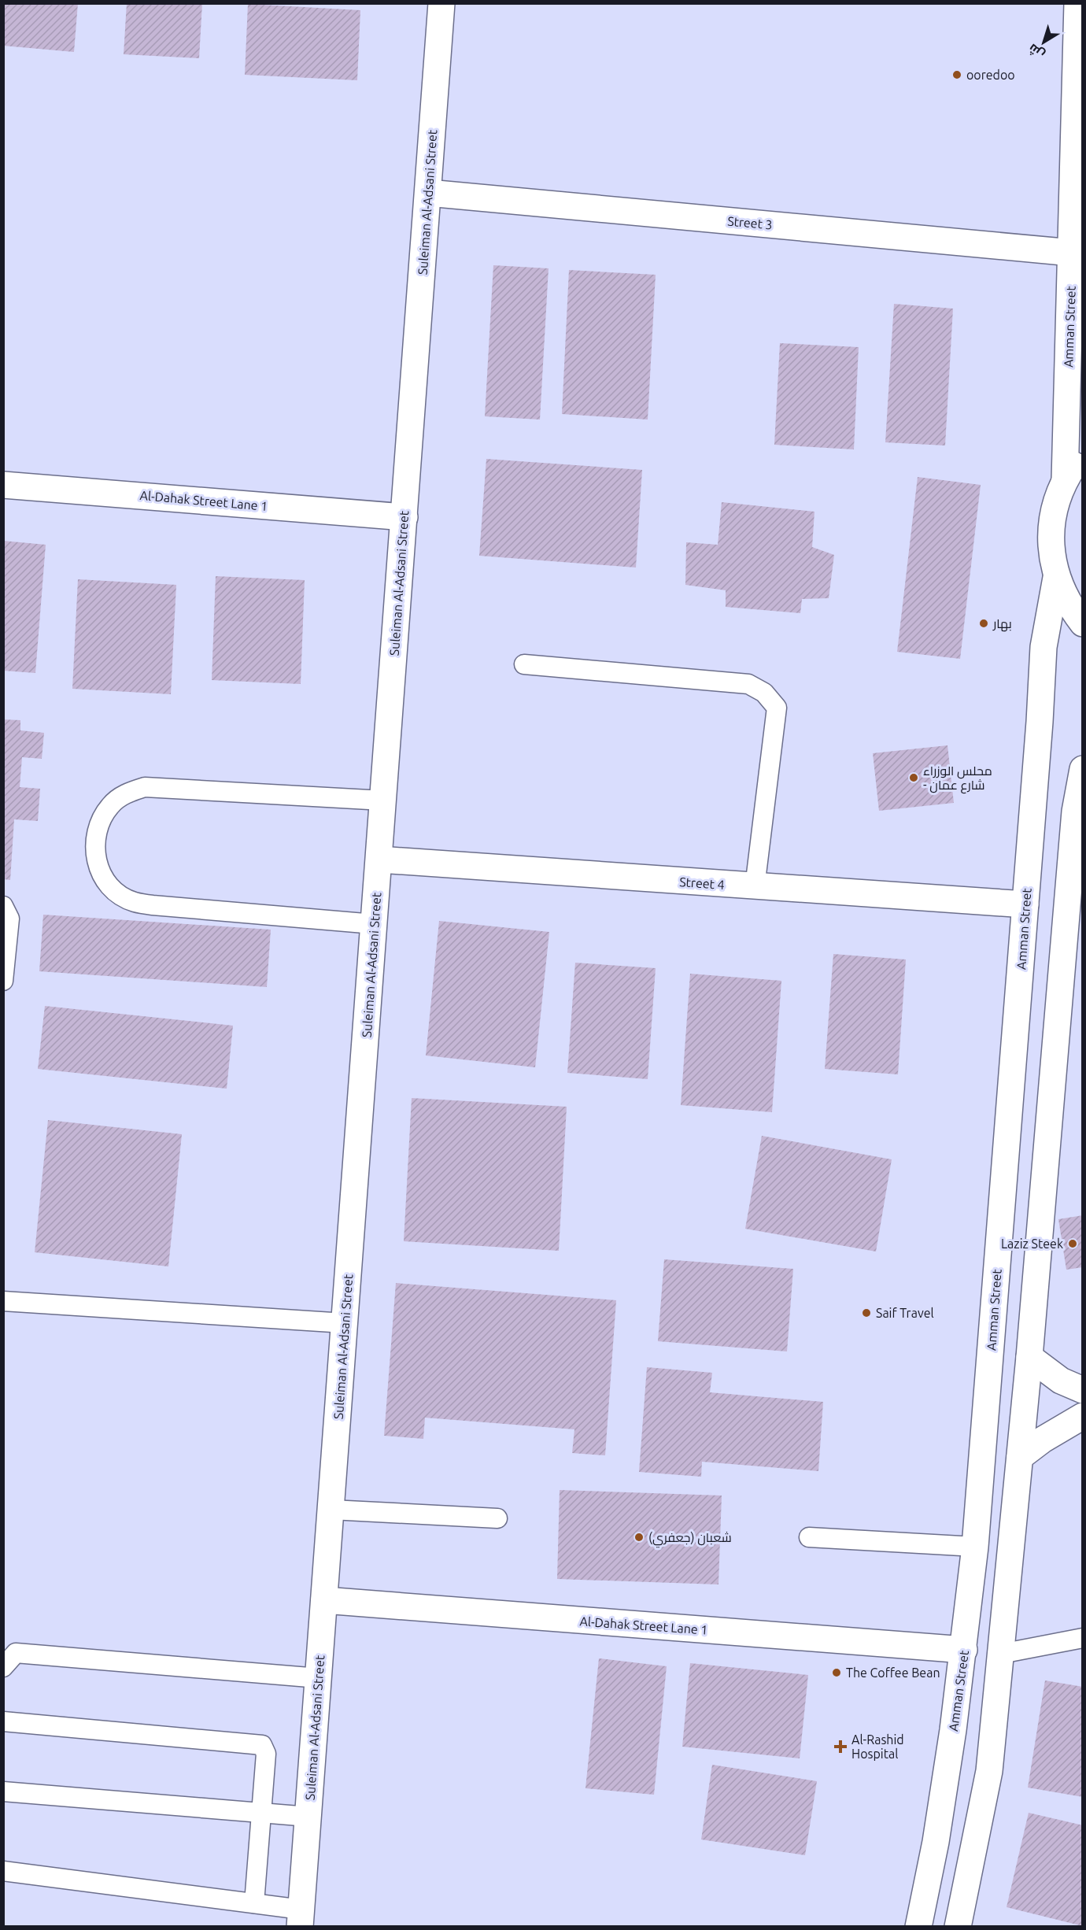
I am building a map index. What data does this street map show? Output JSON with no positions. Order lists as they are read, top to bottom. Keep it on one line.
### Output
{"streets":{"street":["Suleiman Al-Adsani Street","Street 3","Amman Street","Al-Dahak Street Lane 1","Street 4"]},"crossings":[["Suleiman Al-Adsani Street","Street 3"],["Suleiman Al-Adsani Street","Al-Dahak Street Lane 1"],["Suleiman Al-Adsani Street","Street 4"],["Street 3","Amman Street"],["Amman Street","Al-Dahak Street Lane 1"],["Amman Street","Street 4"]],"places":{"other":["ooredoo","بهار","مجلس الوزراء - شارع عمان","Laziz Steek","Saif Travel","شعبان (جعفري)","The Coffee Bean"],"health":["Al-Rashid Hospital"]},"north":"bottom left"}
